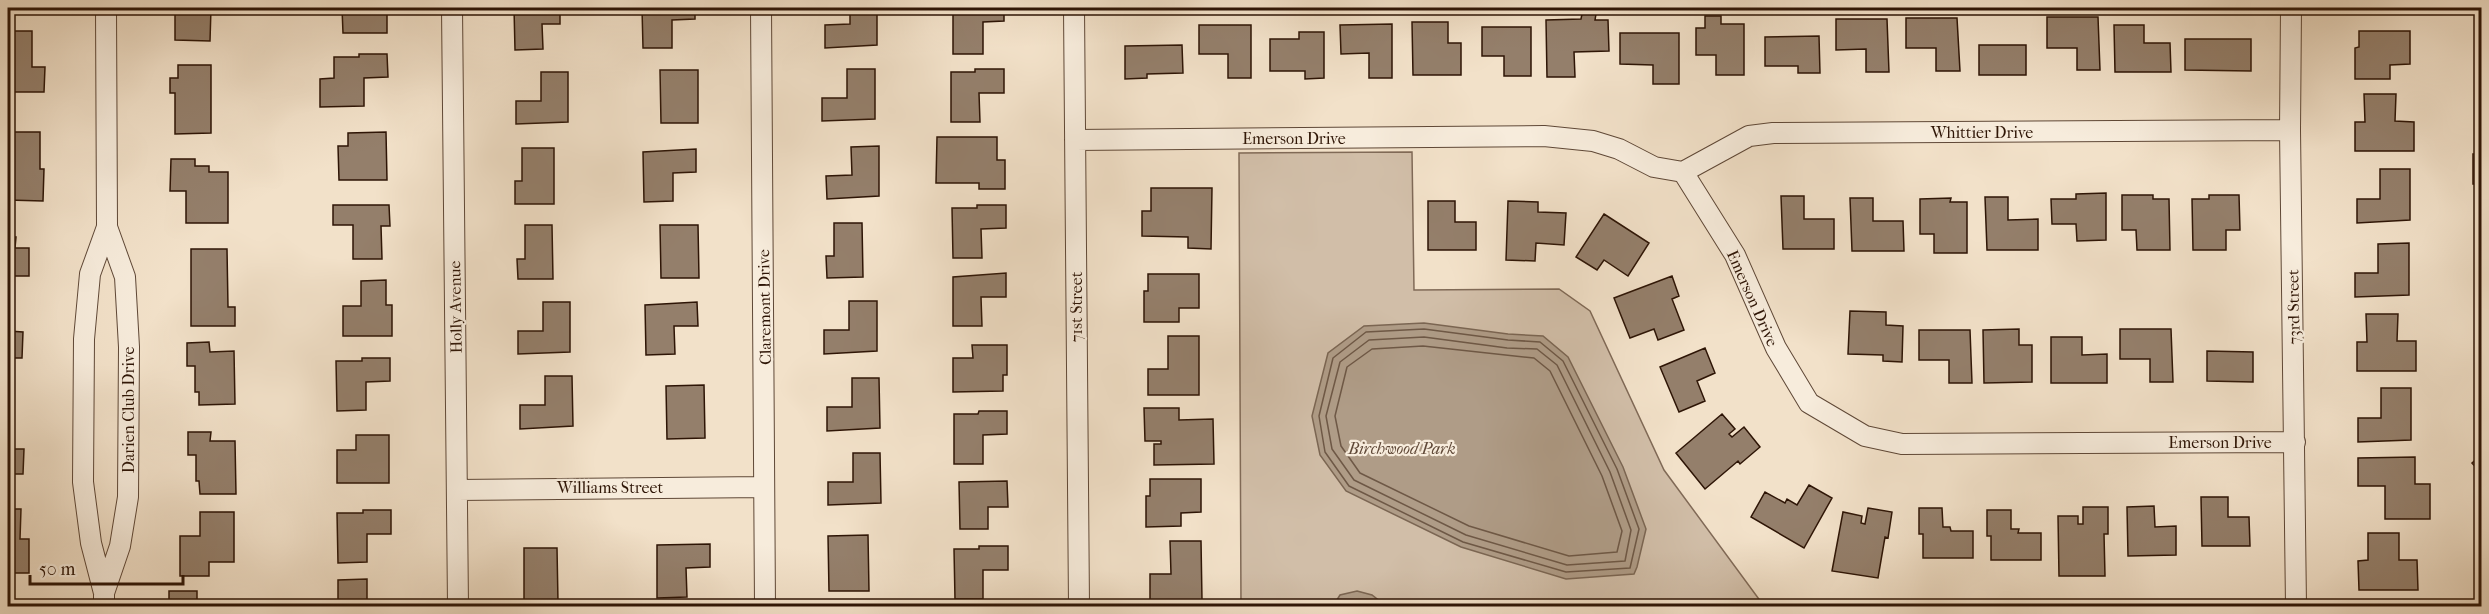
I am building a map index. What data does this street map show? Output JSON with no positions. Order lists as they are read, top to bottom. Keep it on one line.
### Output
{"streets":{"street":["Whittier Drive","Emerson Drive","Holly Avenue","Claremont Drive","71st Street","73rd Street","Darien Club Drive","Williams Street"]},"crossings":[["Whittier Drive","Emerson Drive"],["Whittier Drive","73rd Street"],["Emerson Drive","71st Street"],["Emerson Drive","73rd Street"],["Holly Avenue","Williams Street"],["Claremont Drive","Williams Street"]],"parks":["Birchwood Park"],"scale_bar":"50 m"}
